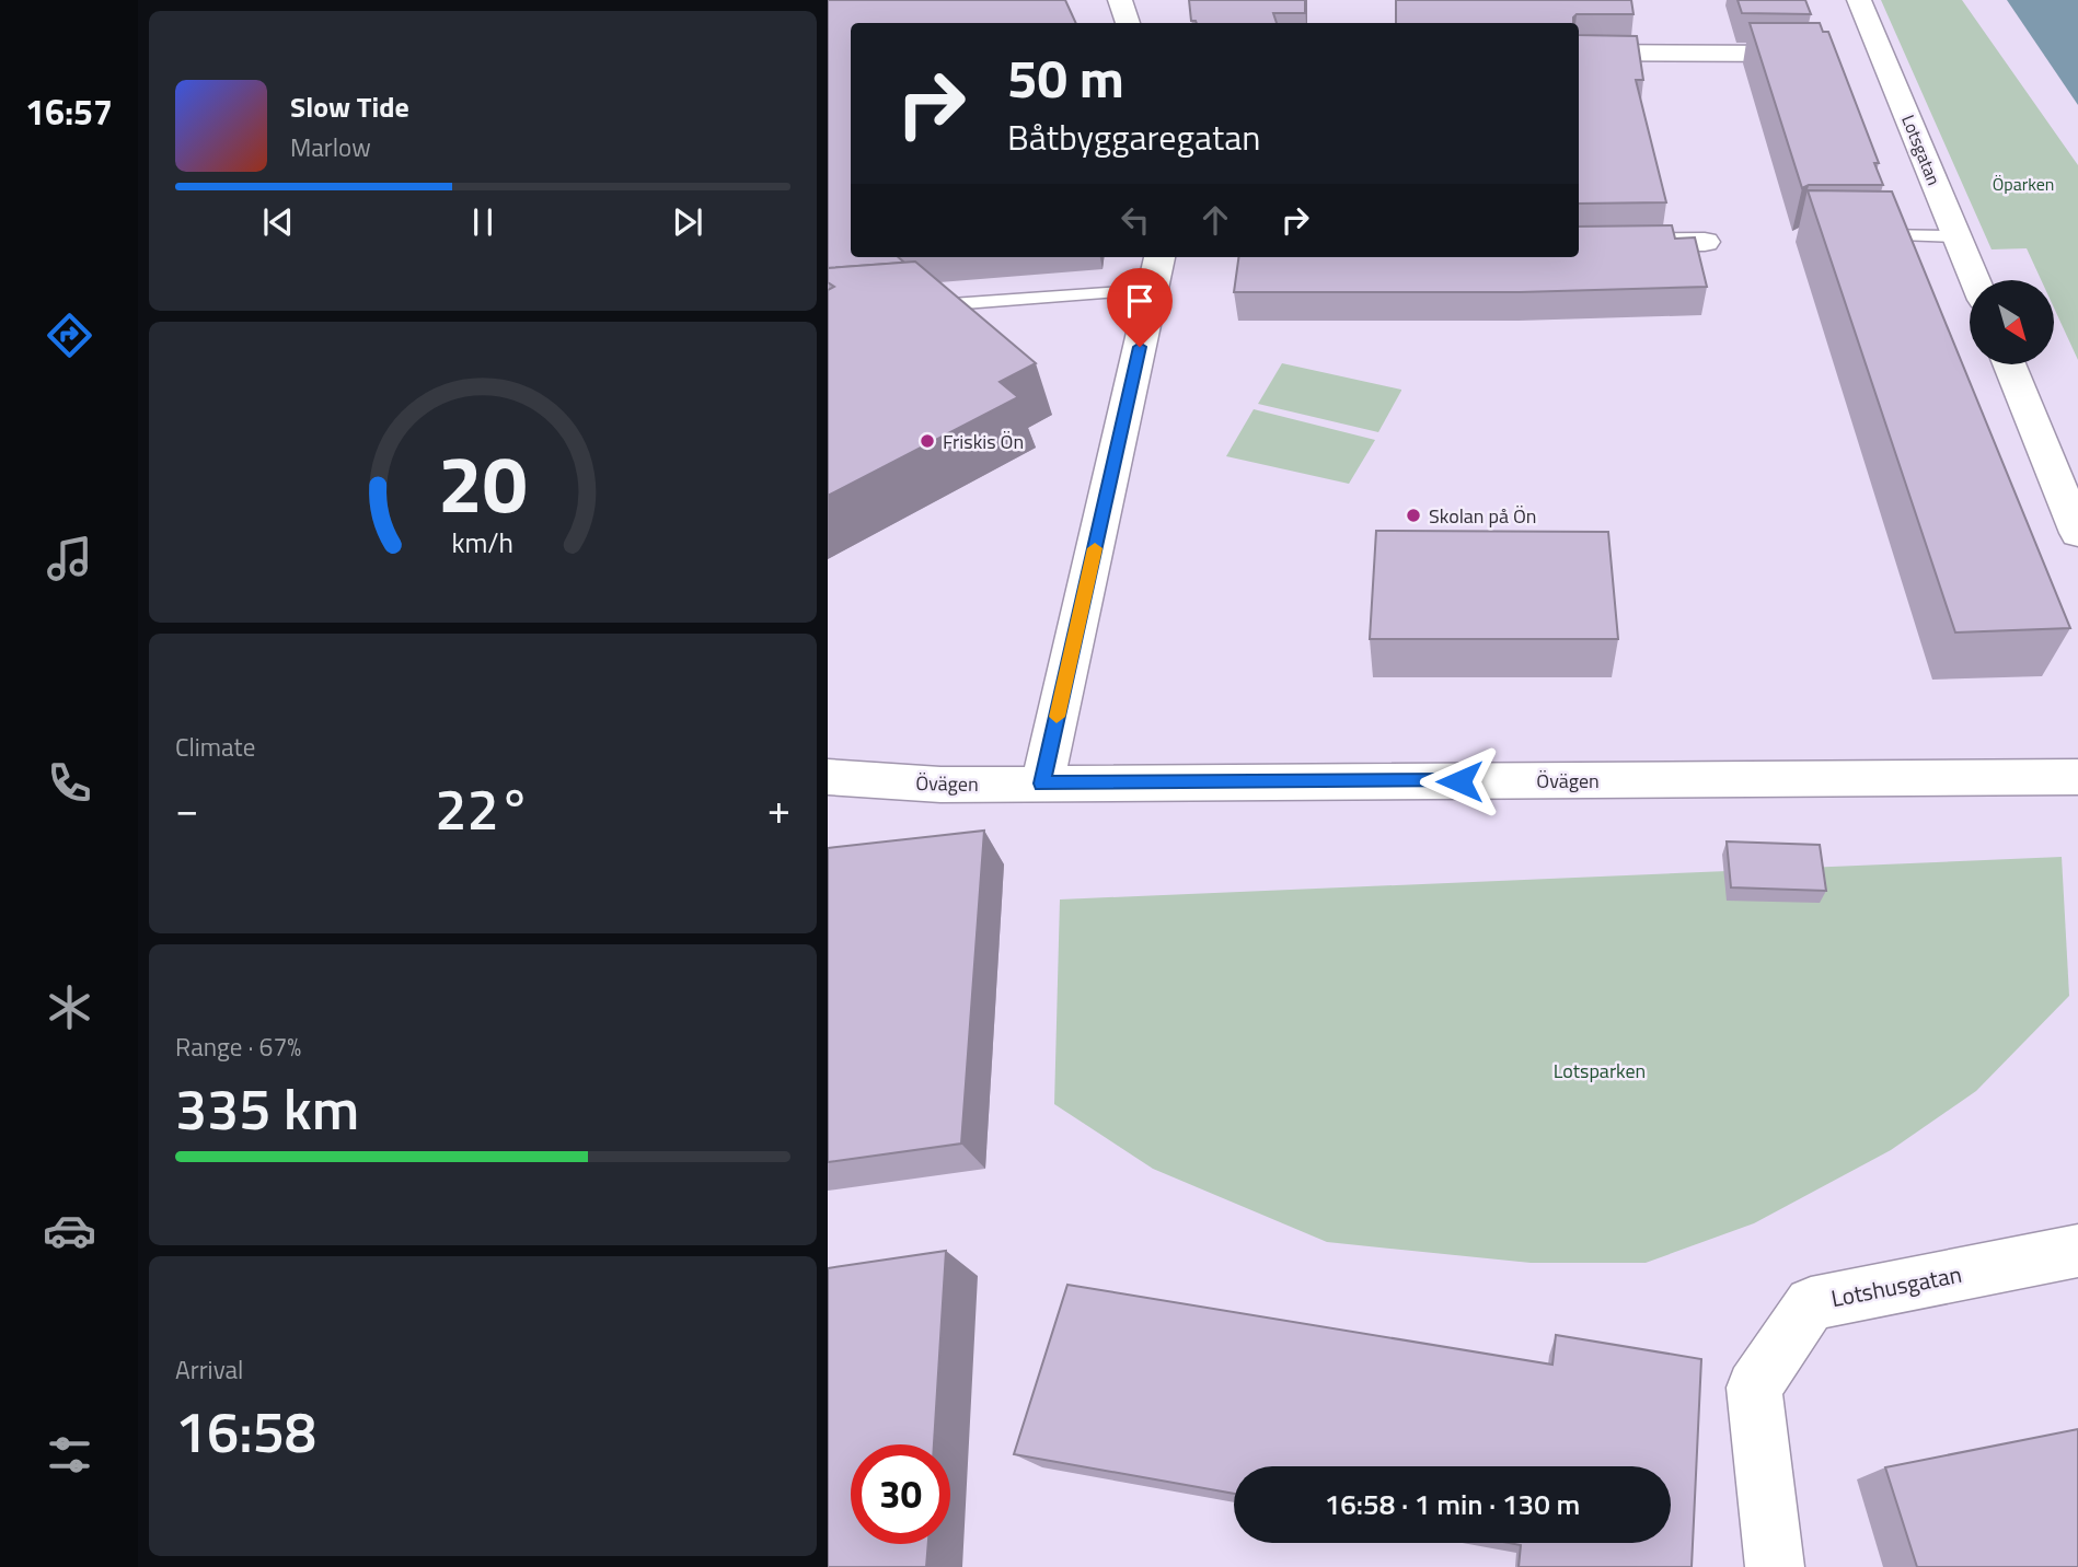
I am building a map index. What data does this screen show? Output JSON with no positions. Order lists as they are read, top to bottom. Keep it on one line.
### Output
{"streets":{"street":["Lotsgatan","Övägen","Lotshusgatan"]},"parks":["Öparken","Lotsparken"],"places":["Friskis Ön","Skolan på Ön"],"north":"bottom right","page":{"tabs":"16:57","turn":["50 m","Båtbyggaregatan"],"song":["Slow Tide","Marlow"],"tile":["Climate",["Range · 67%","335 km"],["Arrival","16:58"]],"heat":["−","22°","+"],"limit":"30","trip":"16:58 · 1 min · 130 m","gauge":["20","km/h"]}}
